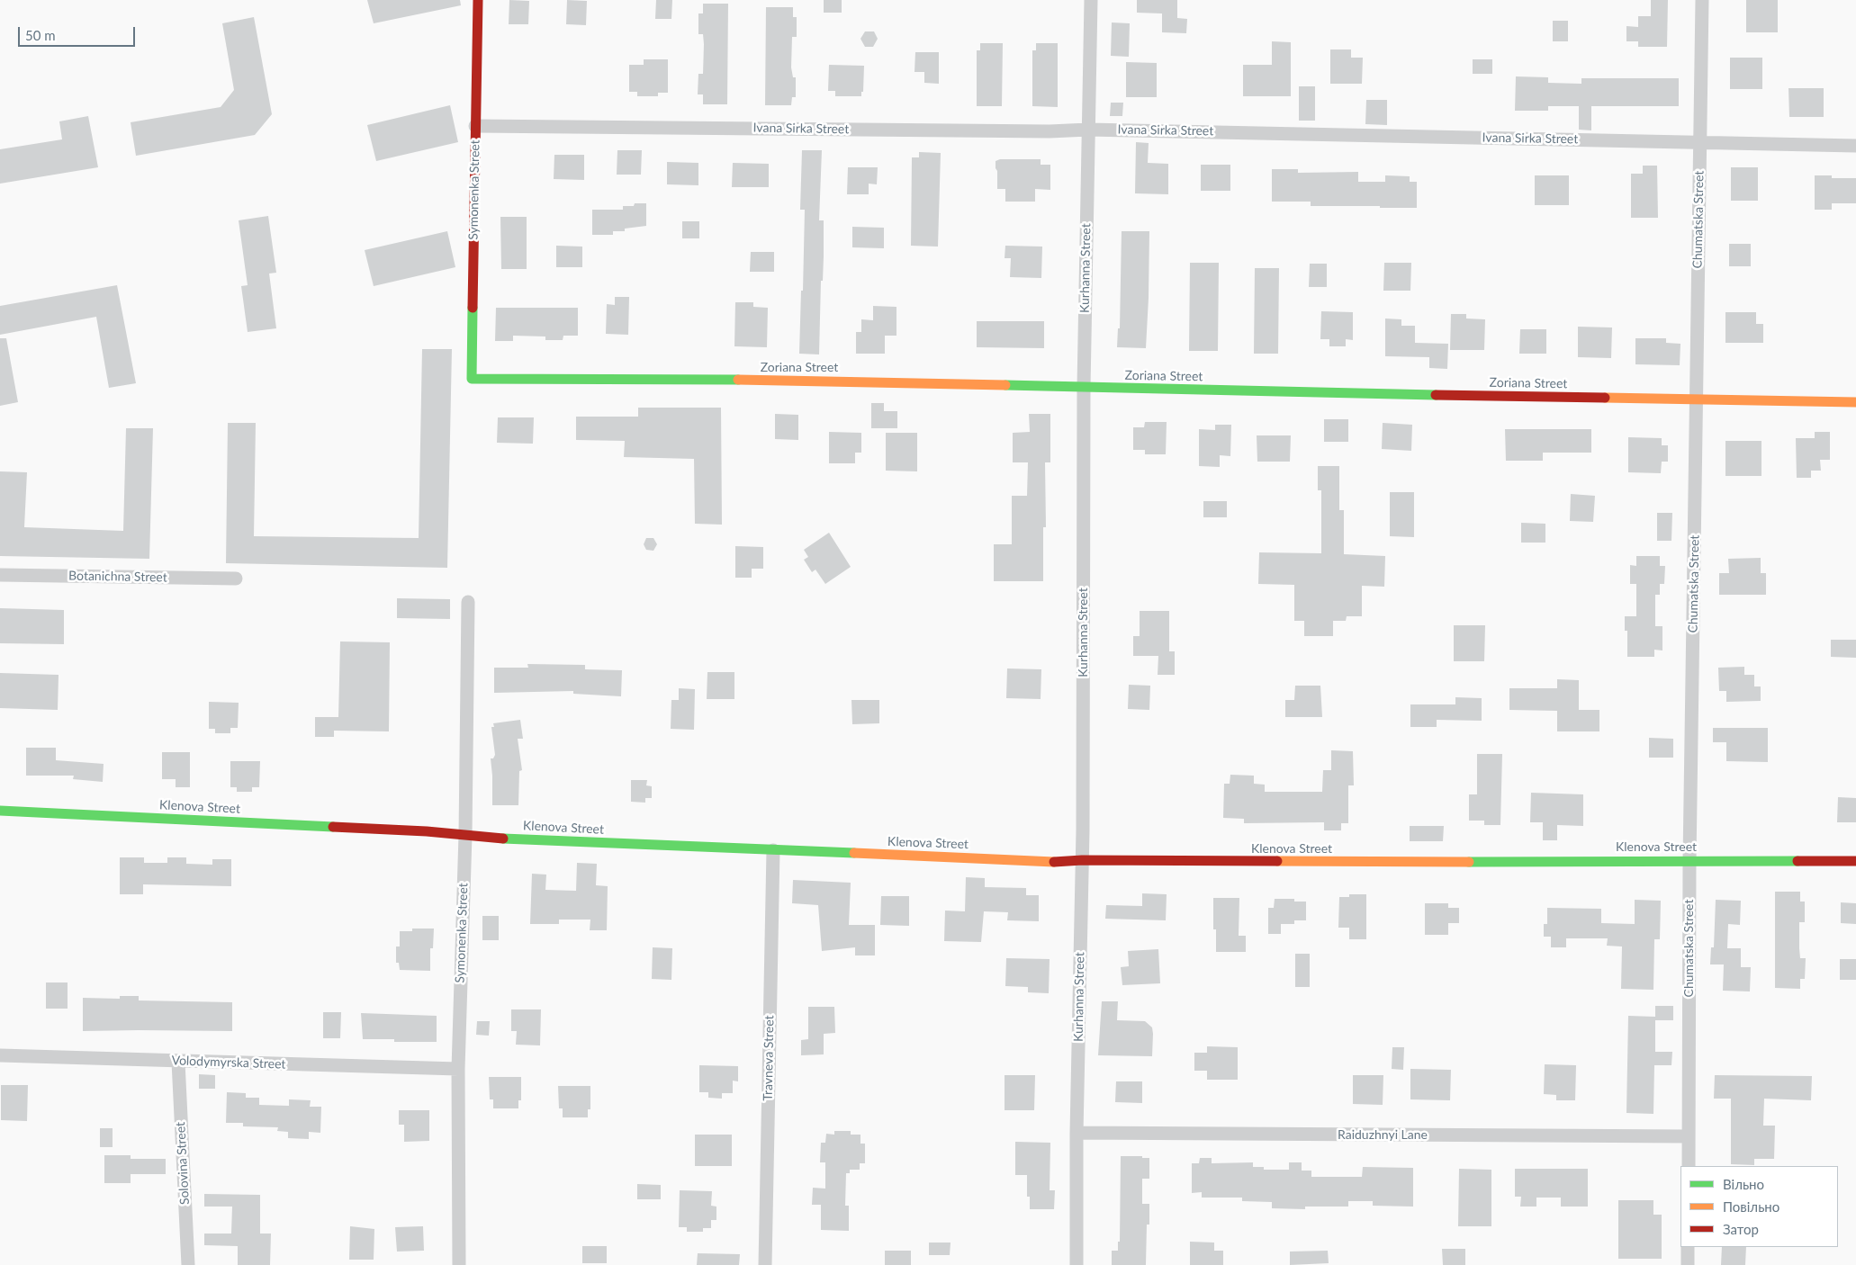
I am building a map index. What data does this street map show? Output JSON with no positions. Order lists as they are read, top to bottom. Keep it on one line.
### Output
{"streets":{"street":["Ivana Sirka Street","Symonenka Street","Chumatska Street","Kurhanna Street","Zoriana Street","Botanichna Street","Klenova Street","Travneva Street","Volodymyrska Street","Raiduzhnyi Lane","Solovina Street"]},"crossings":[["Ivana Sirka Street","Symonenka Street"],["Ivana Sirka Street","Chumatska Street"],["Ivana Sirka Street","Kurhanna Street"],["Symonenka Street","Zoriana Street"],["Symonenka Street","Klenova Street"],["Symonenka Street","Volodymyrska Street"],["Chumatska Street","Zoriana Street"],["Chumatska Street","Klenova Street"],["Chumatska Street","Raiduzhnyi Lane"],["Kurhanna Street","Zoriana Street"],["Kurhanna Street","Klenova Street"],["Kurhanna Street","Raiduzhnyi Lane"],["Klenova Street","Travneva Street"],["Volodymyrska Street","Solovina Street"]],"legend":["Вільно","Повільно","Затор"],"scale_bar":"50 m"}
